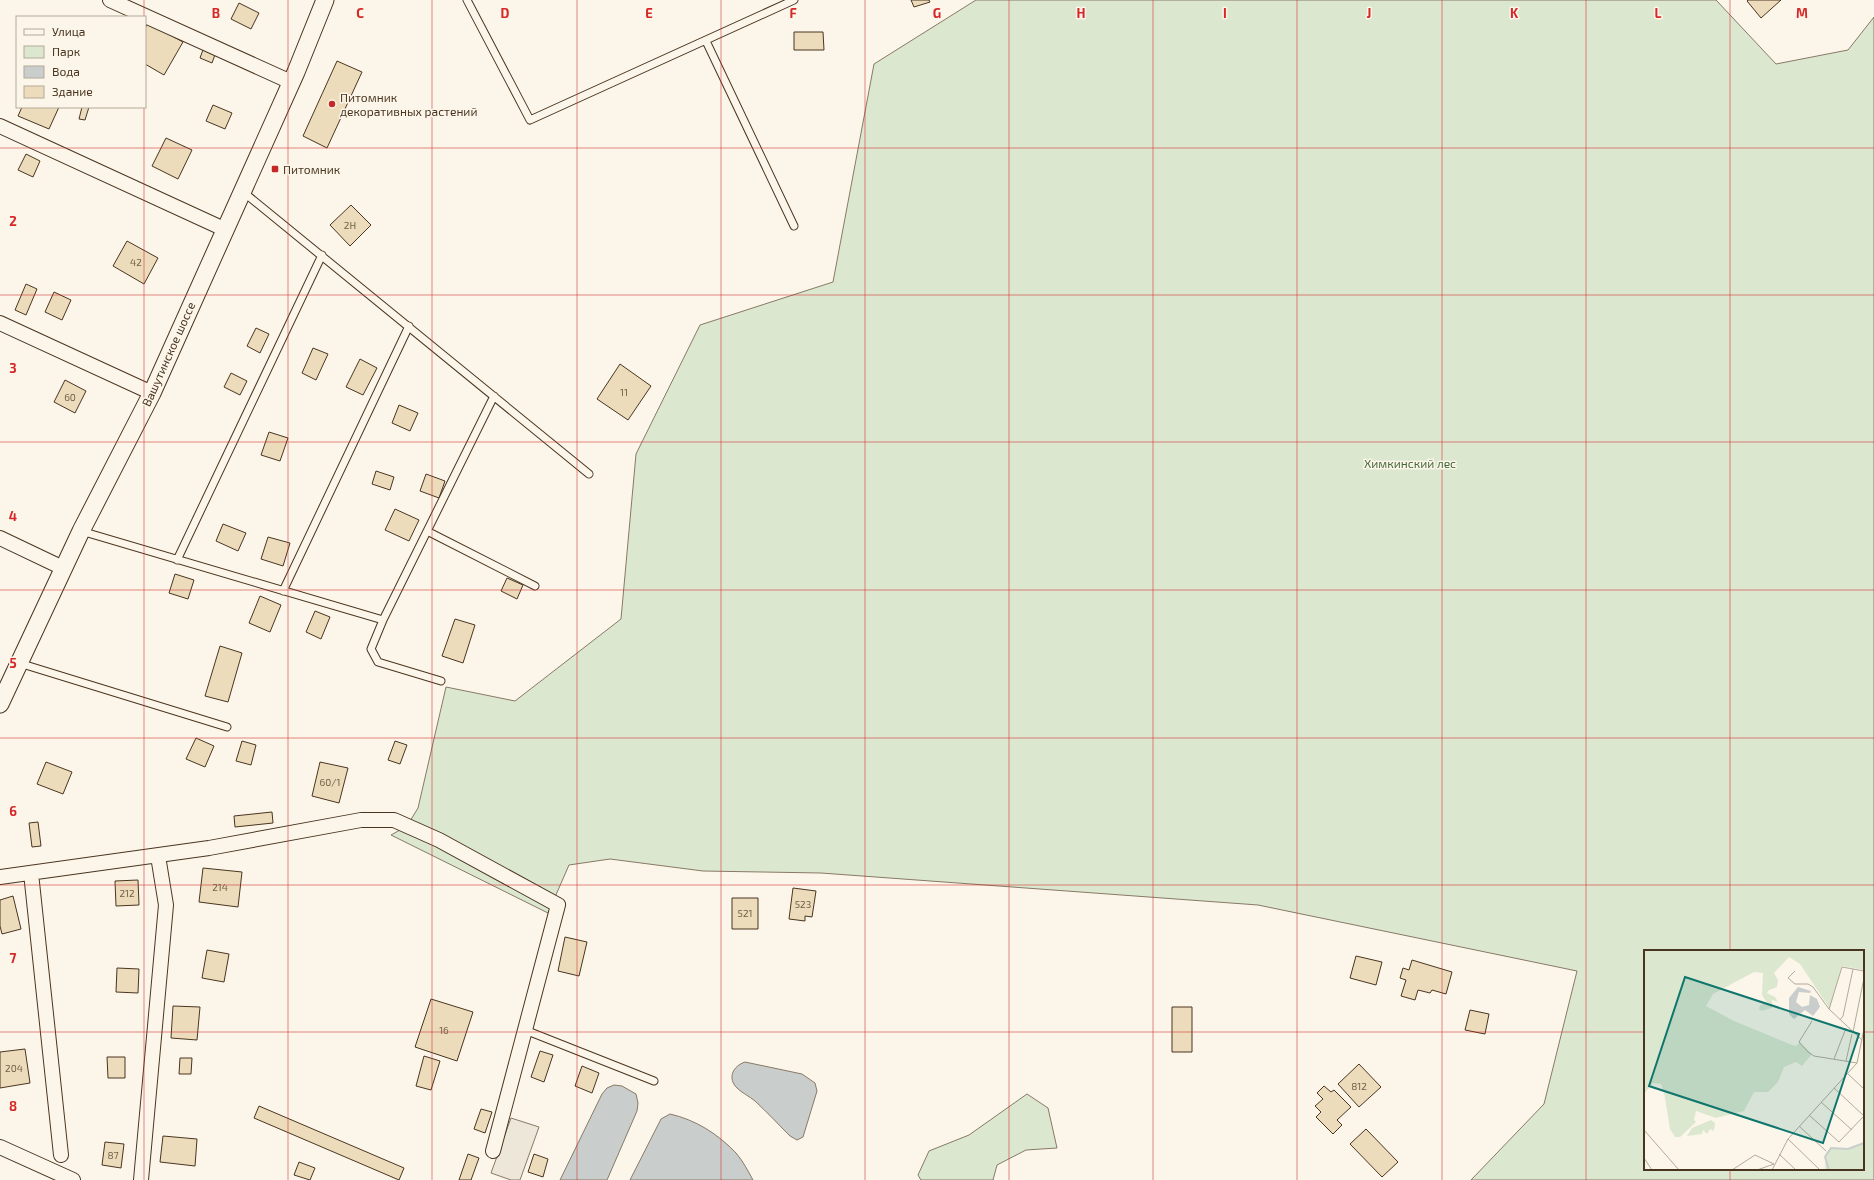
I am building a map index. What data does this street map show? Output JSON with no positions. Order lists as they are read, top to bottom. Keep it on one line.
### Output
{"streets":{"street":["Вашутинское шоссе"]},"parks":["Химкинский лес"],"places":{"other":["Питомник декоративных растений"],"transit":["Питомник"]},"house_numbers":["2Н","42","11","60","60/1","214","212","523","521","16","204","812","87"],"legend":["Улица","Парк","Вода","Здание"],"grid":{"columns":["B","C","D","E","F","G","H","I","J","K","L","M"],"rows":["2","3","4","5","6","7","8"]}}
